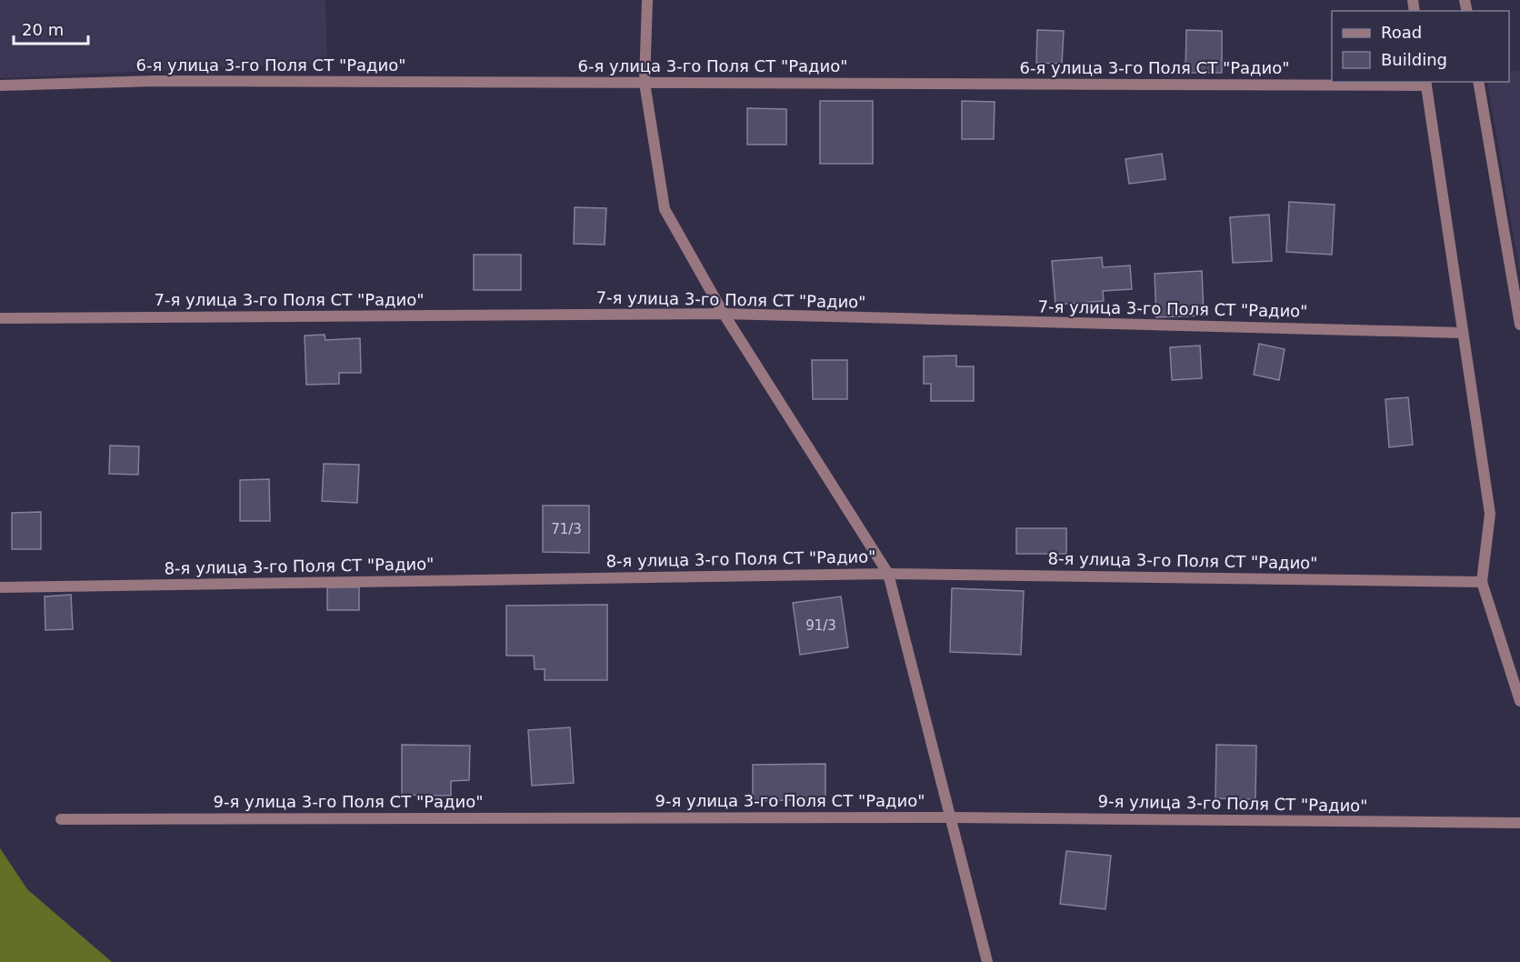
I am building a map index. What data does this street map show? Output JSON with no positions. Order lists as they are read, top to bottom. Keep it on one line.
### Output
{"streets":{"street":["6-я улица 3-го Поля СТ \"Радио\"","7-я улица 3-го Поля СТ \"Радио\"","8-я улица 3-го Поля СТ \"Радио\"","9-я улица 3-го Поля СТ \"Радио\""]},"house_numbers":["71/3","91/3"],"legend":["Road","Building"],"scale_bar":"20 m"}
